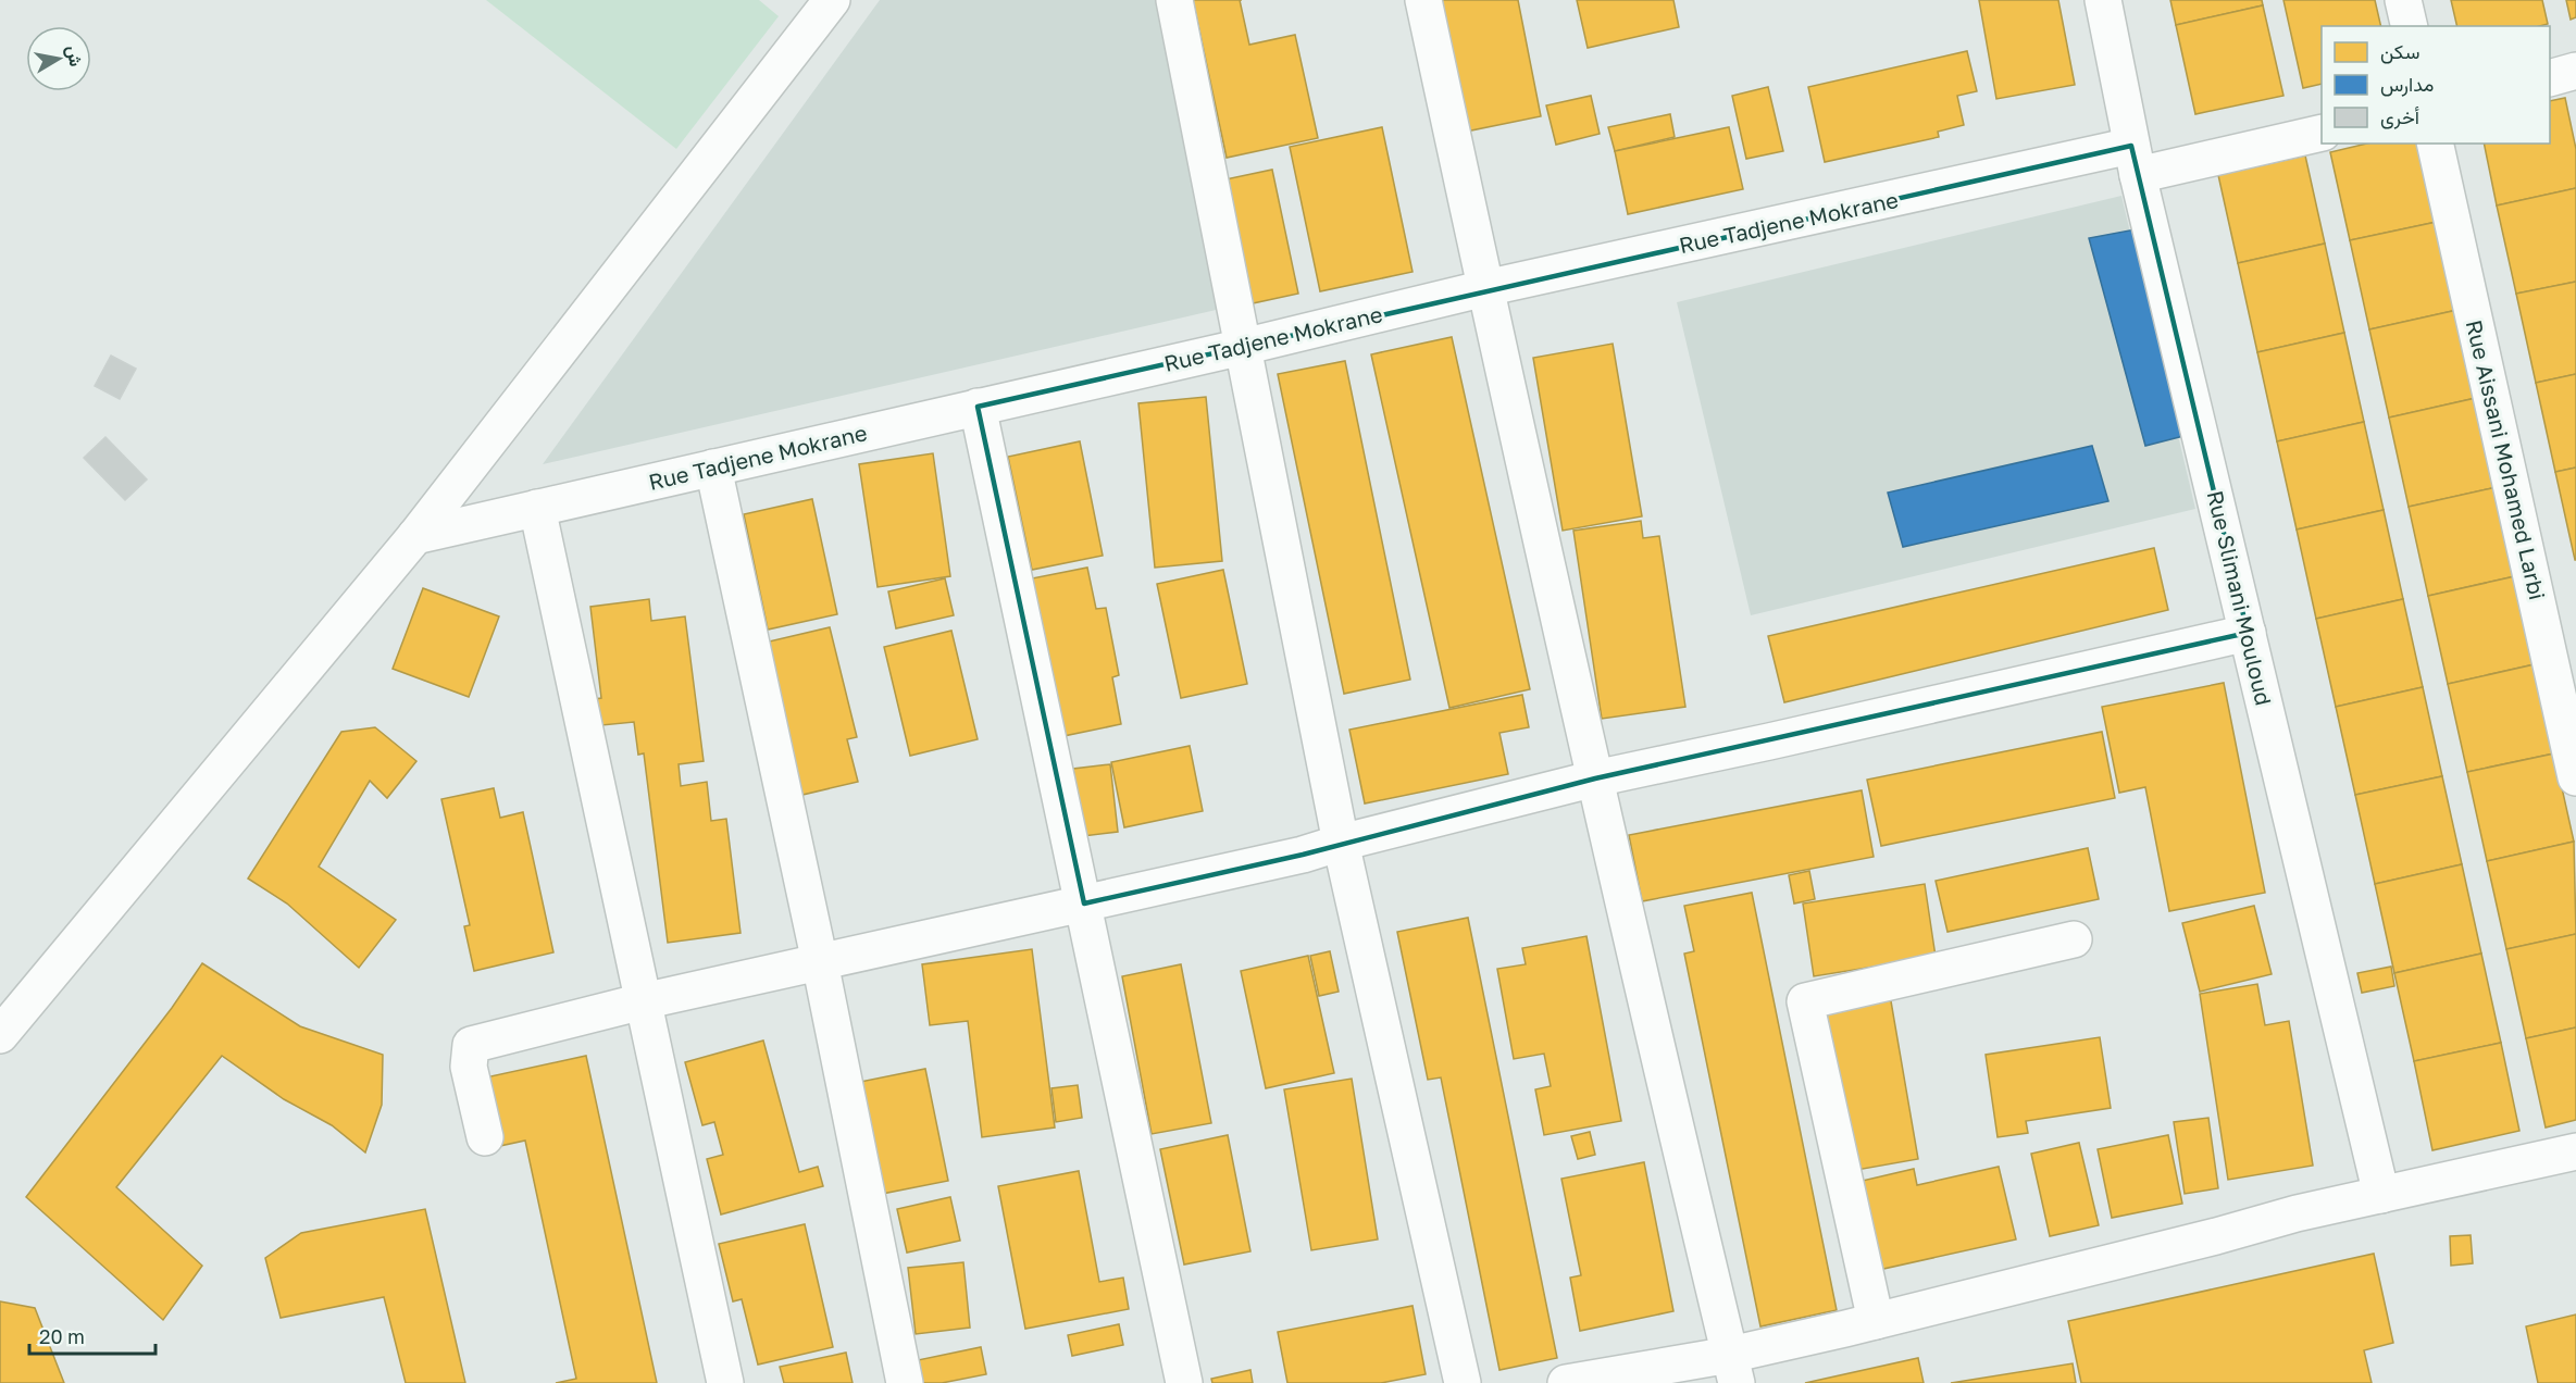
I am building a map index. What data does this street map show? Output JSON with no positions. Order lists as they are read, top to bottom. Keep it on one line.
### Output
{"streets":{"street":["Rue Tadjene Mokrane","Rue Aissani Mohamed Larbi","Rue Slimani Mouloud"]},"crossings":[["Rue Tadjene Mokrane","Rue Slimani Mouloud"]],"legend":["سكن","مدارس","أخرى"],"scale_bar":"20 m","north":"right"}
